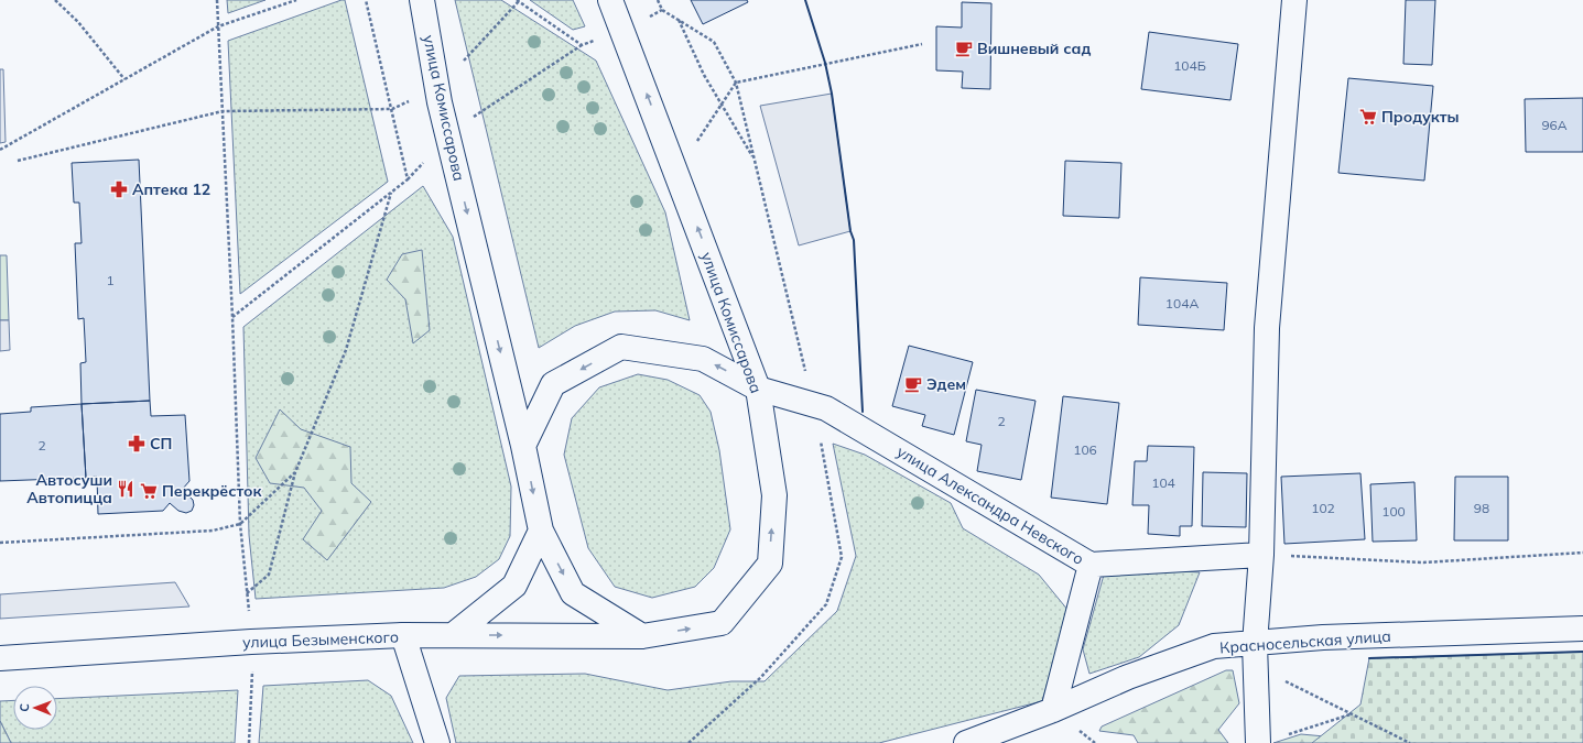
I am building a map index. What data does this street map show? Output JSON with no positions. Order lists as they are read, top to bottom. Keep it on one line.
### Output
{"streets":{"main road":["улица Комиссарова","улица Александра Невского","улица Безыменского","Красносельская улица"]},"crossings":[["улица Комиссарова","улица Александра Невского"],["улица Комиссарова","улица Безыменского"]],"places":{"cafe":["Вишневый сад","Эдем"],"supermarket":["Продукты","Перекрёсток"],"pharmacy":["Аптека 12","СП"],"restaurant":["Автосуши Автопицца"]},"house_numbers":["104Б","96А","1","104А","2","2","106","104","102","98","100"],"north":"left"}
